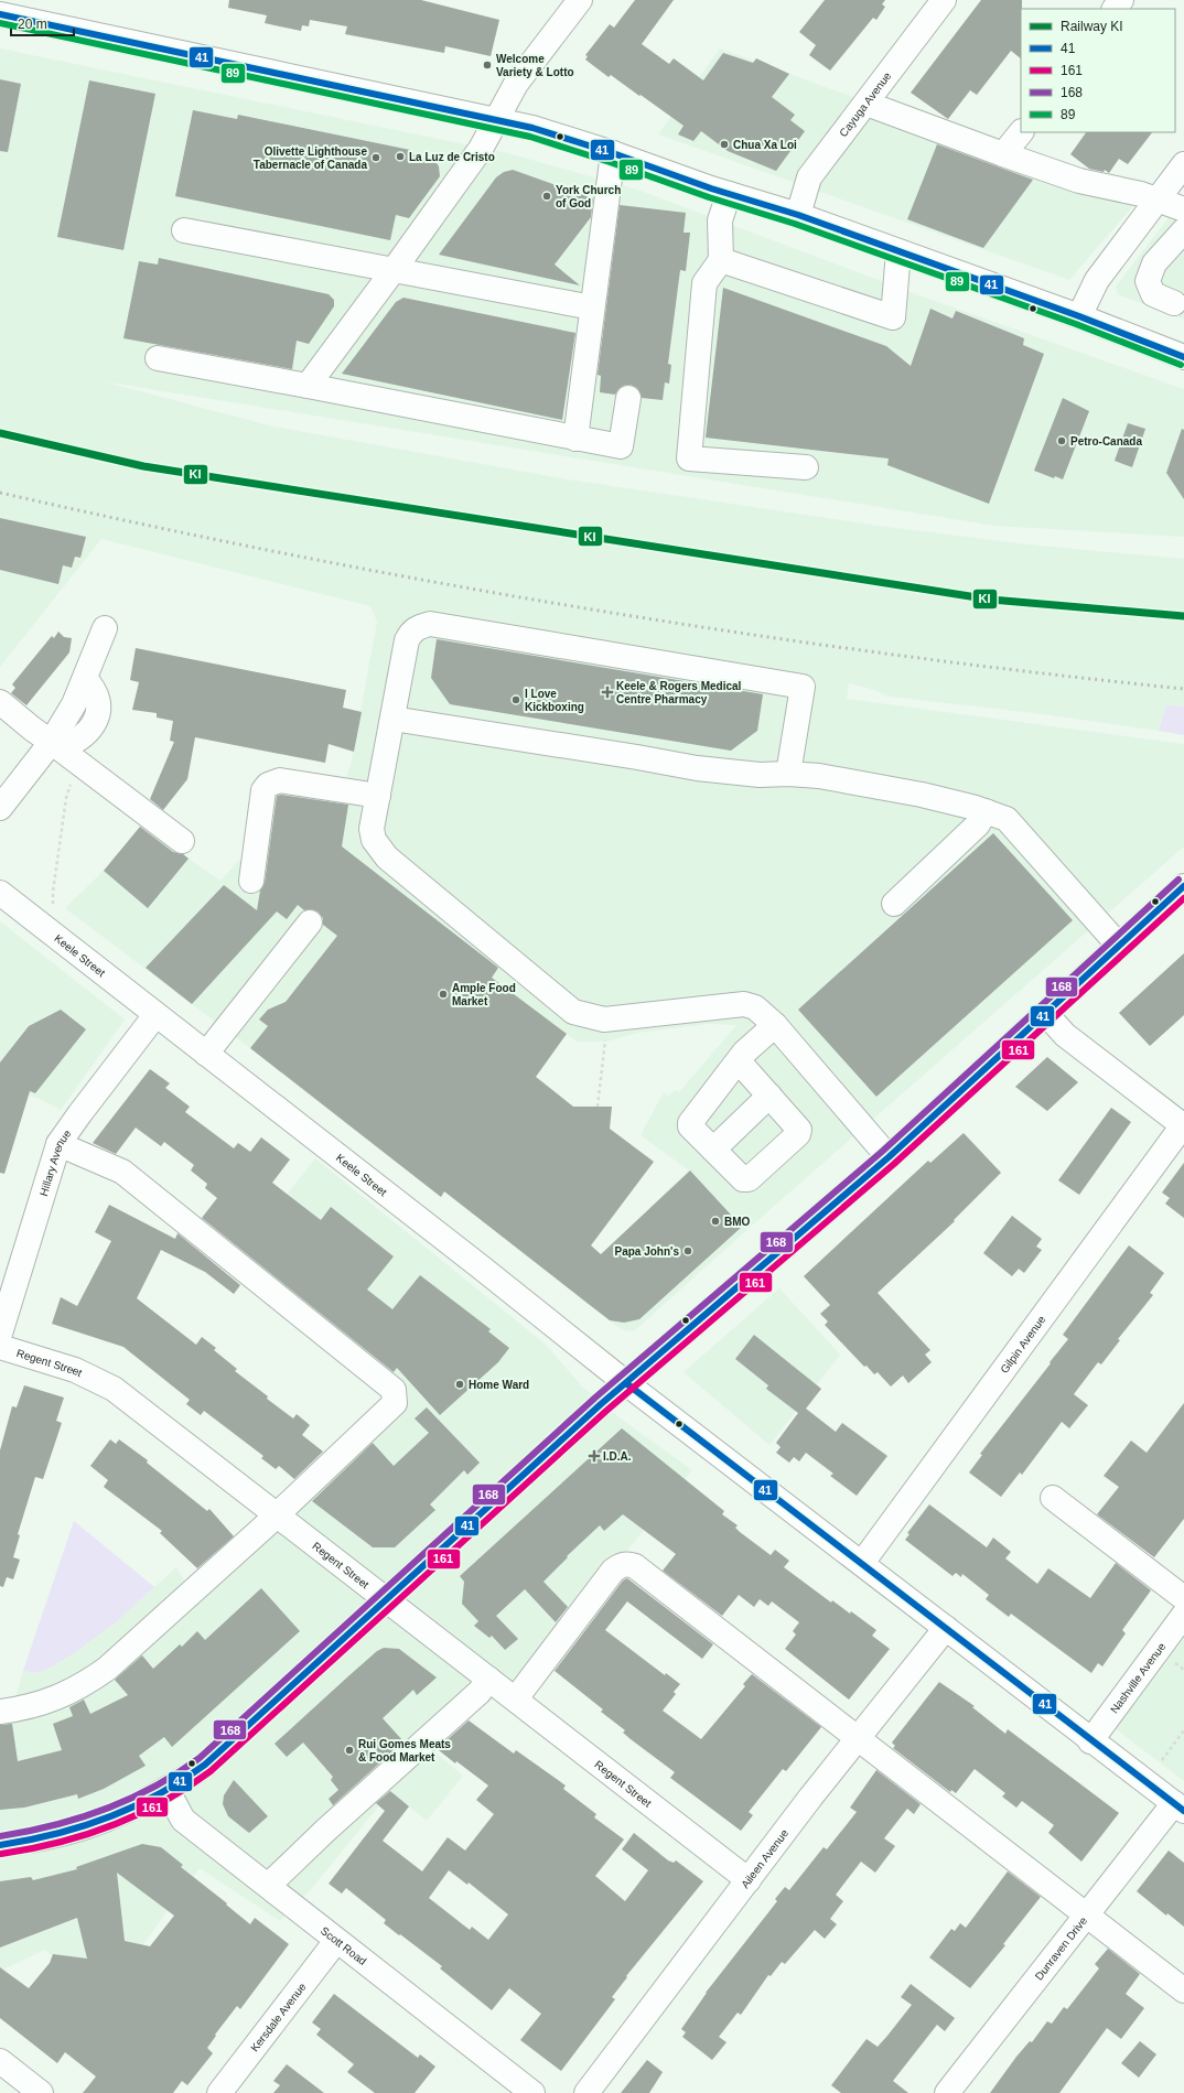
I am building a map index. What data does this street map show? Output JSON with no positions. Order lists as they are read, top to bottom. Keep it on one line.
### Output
{"streets":{"street":["Cayuga Avenue","Keele Street","Hillary Avenue","Gilpin Avenue","Regent Street","Nashville Avenue","Aileen Avenue","Scott Road","Dunraven Drive","Kersdale Avenue"]},"crossings":[["Keele Street","Hillary Avenue"],["Keele Street","Gilpin Avenue"],["Keele Street","Nashville Avenue"],["Keele Street","Aileen Avenue"],["Keele Street","Dunraven Drive"],["Regent Street","Aileen Avenue"],["Scott Road","Kersdale Avenue"]],"places":{"other":["Welcome Variety & Lotto","Chua Xa Loi","La Luz de Cristo","Olivette Lighthouse Tabernacle of Canada","York Church of God","Petro-Canada","I Love Kickboxing","Ample Food Market","BMO","Papa John's","Home Ward","Rui Gomes Meats & Food Market"],"health":["Keele & Rogers Medical Centre Pharmacy","I.D.A."]},"lines":["transit line 41","transit line 89","rail line KI","transit line 168","transit line 161"],"legend":["Railway KI","41","161","168","89"],"scale_bar":"20 m"}
